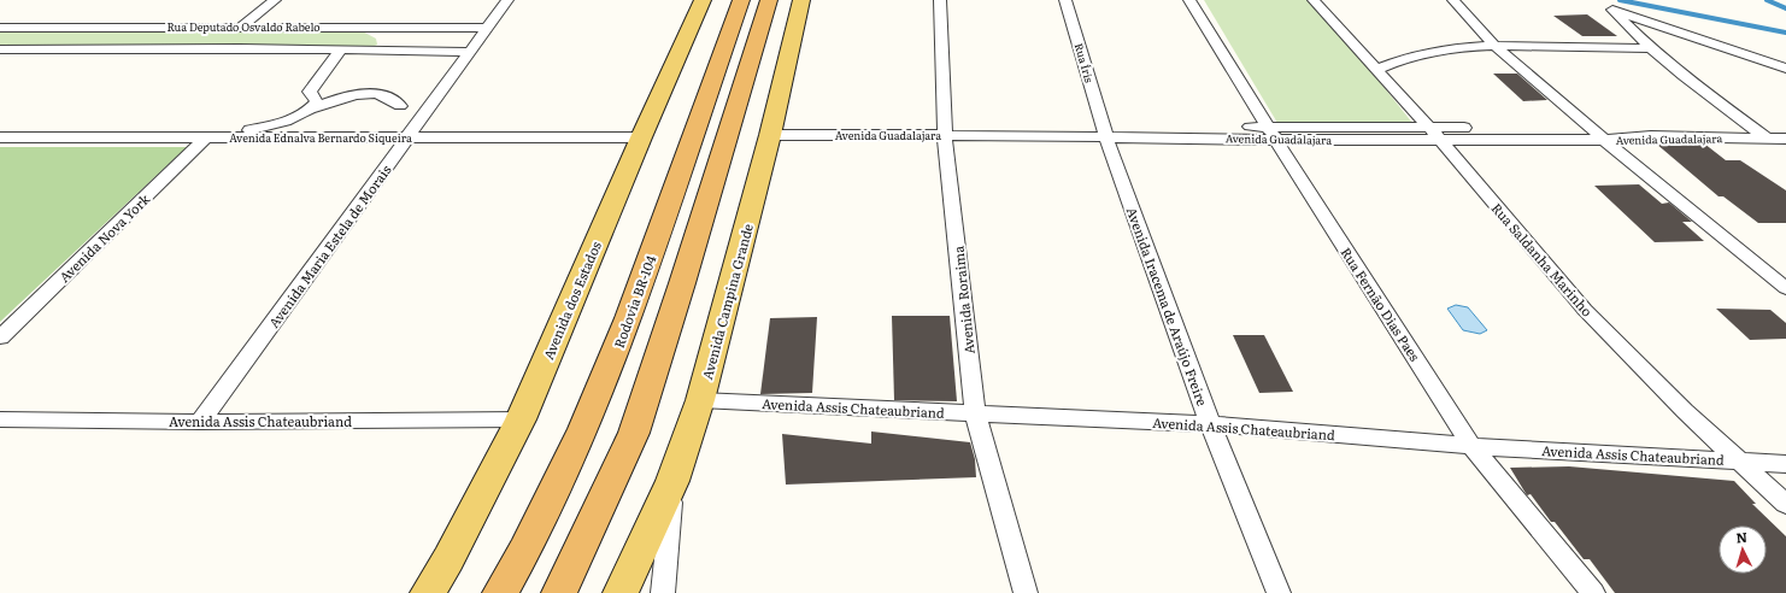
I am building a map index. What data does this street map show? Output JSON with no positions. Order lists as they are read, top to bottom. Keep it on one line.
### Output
{"streets":{"highway":["Rodovia BR-104"],"main road":["Avenida dos Estados","Avenida Campina Grande"],"street":["Rua Deputado Osvaldo Rabelo","Rua Íris","Avenida Guadalajara","Avenida Ednalva Bernardo Siqueira","Avenida Nova York","Avenida Maria Estela de Morais","Rua Saldanha Marinho","Avenida Roraima","Rua Fernão Dias Paes","Avenida Iracema de Araújo Freire","Avenida Assis Chateaubriand"]},"crossings":[["Rua Deputado Osvaldo Rabelo","Avenida Maria Estela de Morais"],["Rua Íris","Avenida Guadalajara"],["Rua Íris","Avenida Iracema de Araújo Freire"],["Avenida Guadalajara","Rua Saldanha Marinho"],["Avenida Guadalajara","Avenida Roraima"],["Avenida Guadalajara","Avenida Campina Grande"],["Avenida Guadalajara","Rua Fernão Dias Paes"],["Avenida Guadalajara","Avenida Iracema de Araújo Freire"],["Avenida Ednalva Bernardo Siqueira","Avenida Nova York"],["Avenida Ednalva Bernardo Siqueira","Avenida Maria Estela de Morais"],["Avenida Ednalva Bernardo Siqueira","Avenida dos Estados"],["Avenida Maria Estela de Morais","Avenida Assis Chateaubriand"],["Rua Saldanha Marinho","Avenida Assis Chateaubriand"],["Avenida dos Estados","Avenida Assis Chateaubriand"],["Avenida Roraima","Avenida Assis Chateaubriand"],["Avenida Campina Grande","Avenida Assis Chateaubriand"],["Rua Fernão Dias Paes","Avenida Assis Chateaubriand"],["Avenida Iracema de Araújo Freire","Avenida Assis Chateaubriand"]],"north":"top"}
